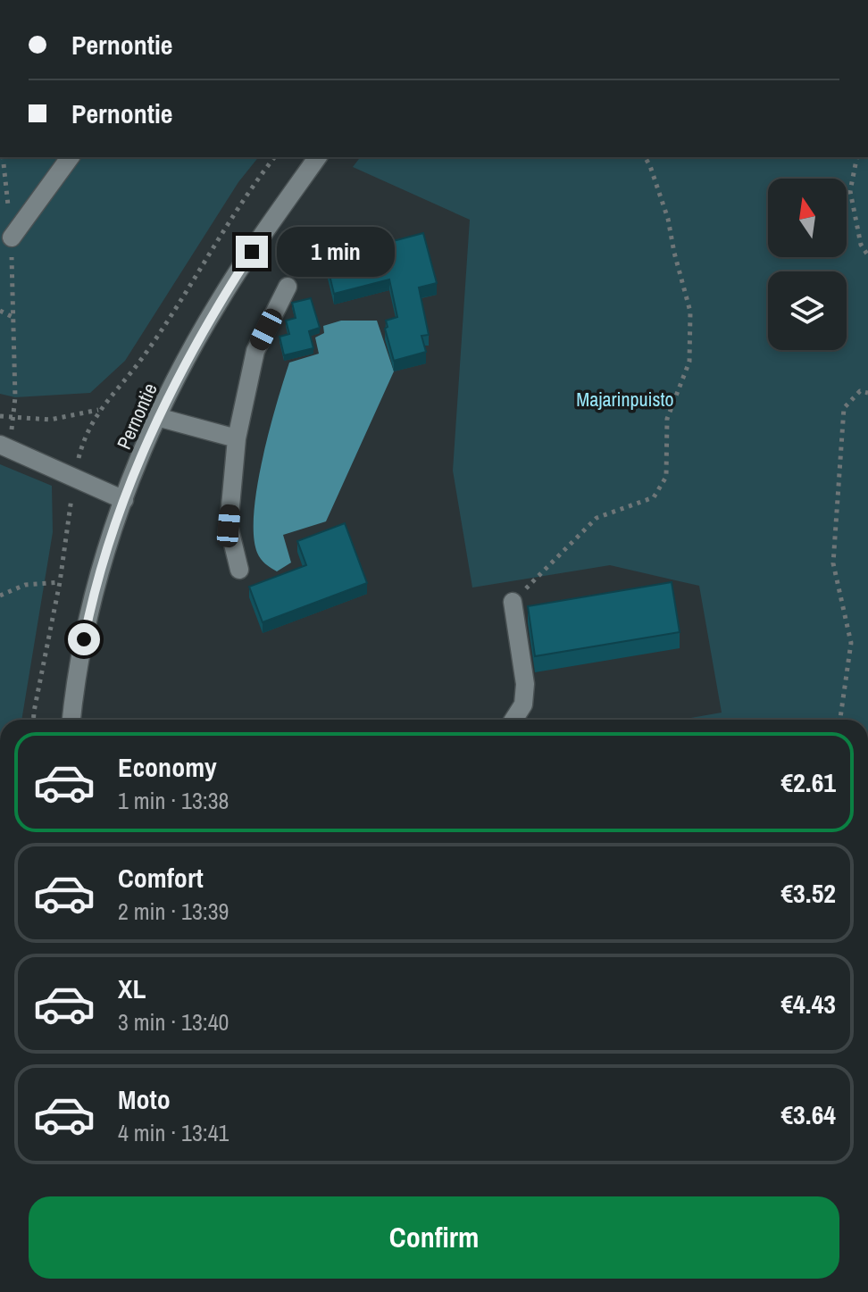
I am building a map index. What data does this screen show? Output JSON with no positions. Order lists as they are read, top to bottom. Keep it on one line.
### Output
{"streets":{"street":["Pernontie"]},"parks":["Majarinpuisto"],"north":"top","page":{"banner":["Pernontie","Pernontie"],"bubble":"1 min","list":[{"name":"Economy","note":"1 min · 13:38","value":"€2.61"},{"name":"Comfort","note":"2 min · 13:39","value":"€3.52"},{"name":"XL","note":"3 min · 13:40","value":"€4.43"},{"name":"Moto","note":"4 min · 13:41","value":"€3.64"}],"buttons":"Confirm"}}
